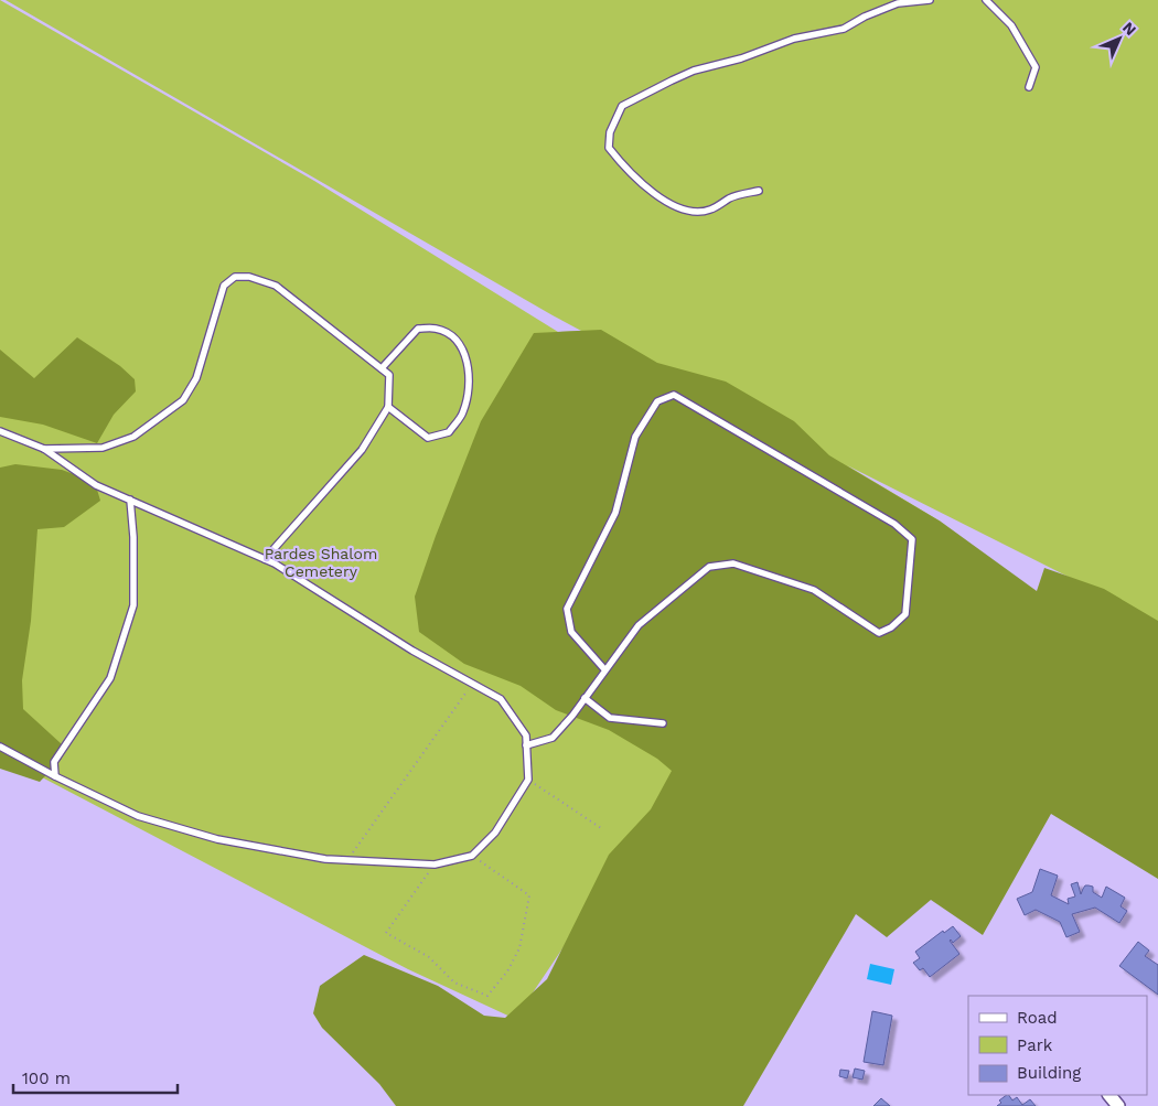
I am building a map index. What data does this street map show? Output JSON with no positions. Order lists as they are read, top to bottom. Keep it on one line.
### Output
{"parks":["Pardes Shalom Cemetery"],"legend":["Road","Park","Building"],"scale_bar":"100 m","north":"top right"}
